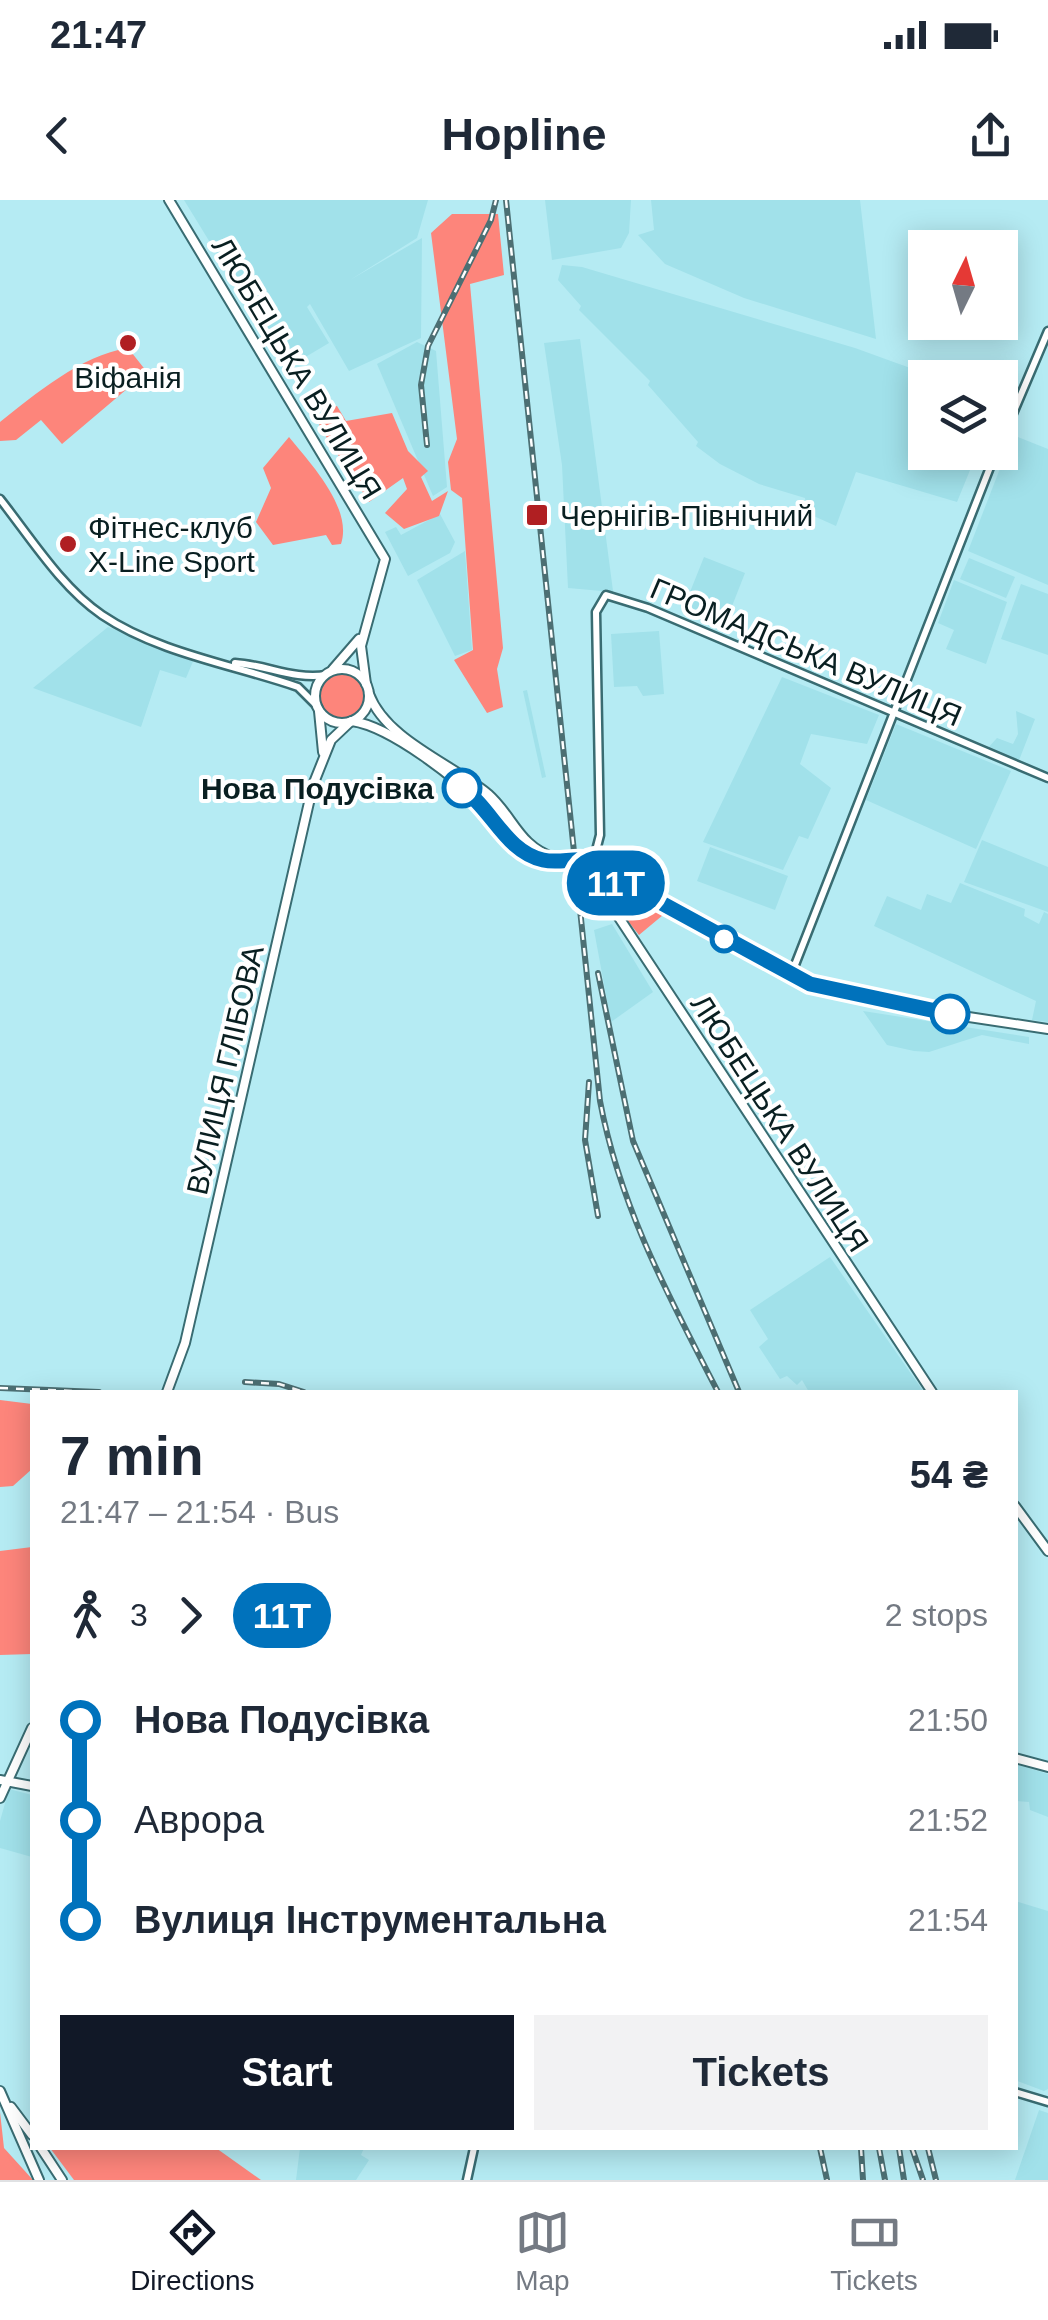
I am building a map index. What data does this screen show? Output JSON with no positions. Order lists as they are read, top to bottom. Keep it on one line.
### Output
{"streets":{"main road":["ЛЮБЕЦЬКА ВУЛИЦЯ","ВУЛИЦЯ ГЛІБОВА"],"street":["ГРОМАДСЬКА ВУЛИЦЯ"]},"places":{"other":["Віфанія","Фітнес-клуб X-Line Sport","Нова Подусівка"],"transit":["Чернігів-Північний"]},"lines":["bus line 11Т"],"north":"top","page":{"status":"21:47","header":"Hopline","on_map":"11Т","heading":["7 min","21:47 – 21:54 · Bus","54 ₴"],"legs":["3","11Т","2 stops"],"list":[{"name":"Нова Подусівка","value":"21:50"},{"name":"Аврора","value":"21:52"},{"name":"Вулиця Інструментальна","value":"21:54"}],"buttons":["Start","Tickets"],"tabs":["Directions","Map","Tickets"]}}
